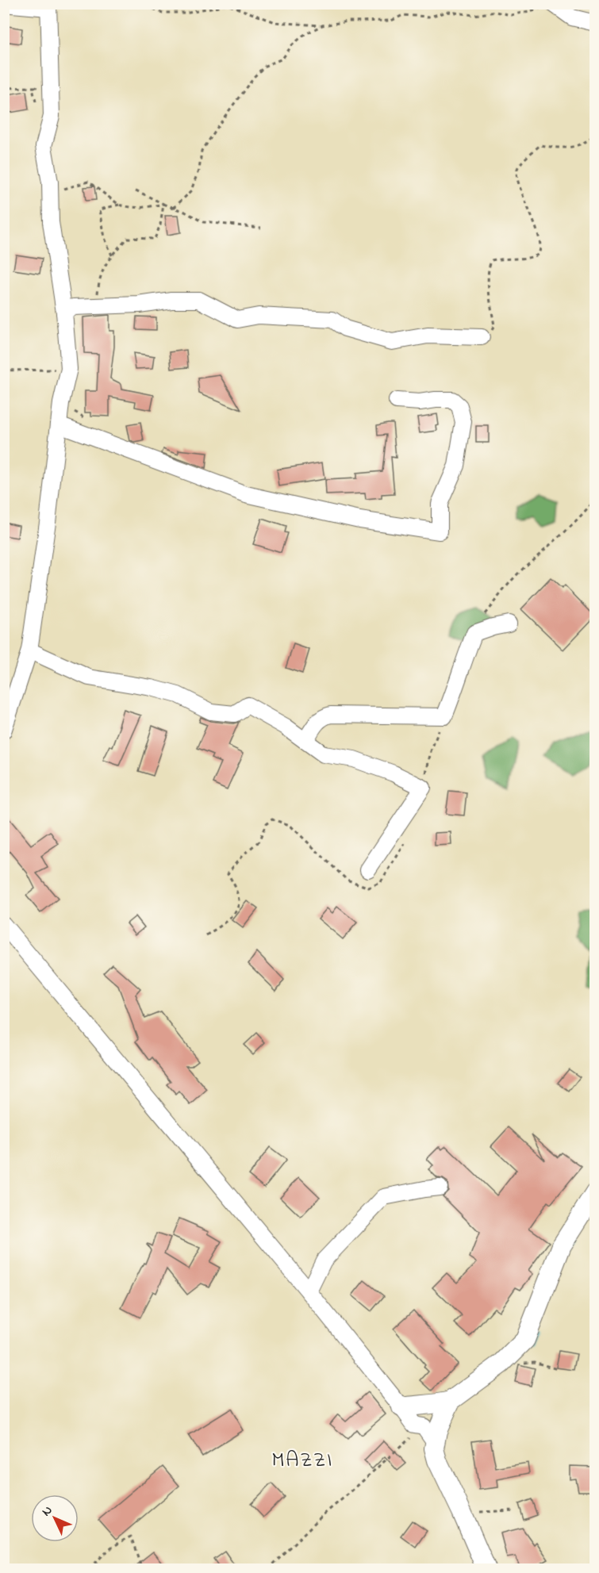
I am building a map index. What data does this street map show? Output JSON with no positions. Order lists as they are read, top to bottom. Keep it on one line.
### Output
{"districts":["MAZZI"],"north":"top left"}
